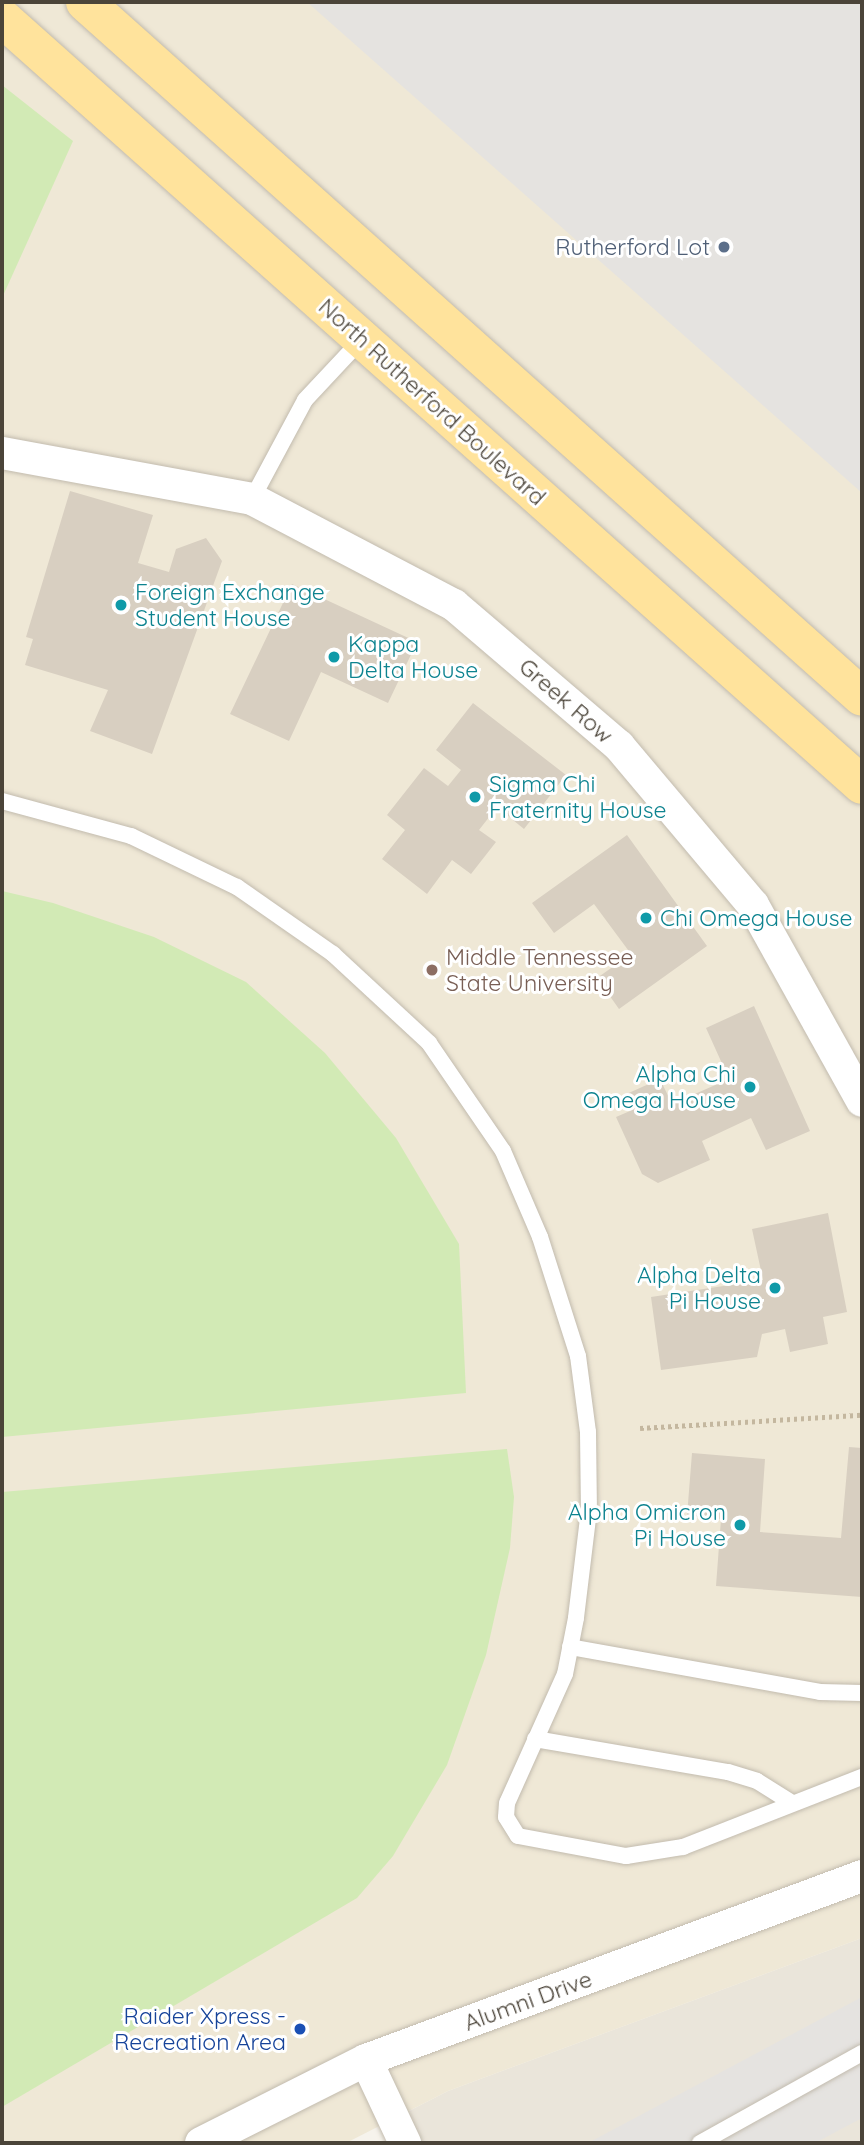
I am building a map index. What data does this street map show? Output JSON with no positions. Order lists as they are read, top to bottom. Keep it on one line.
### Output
{"streets":{"main road":["North Rutherford Boulevard"],"street":["Greek Row","Alumni Drive"]},"places":["Rutherford Lot","Foreign Exchange Student House","Kappa Delta House","Sigma Chi Fraternity House","Chi Omega House","Middle Tennessee State University","Alpha Chi Omega House","Alpha Delta Pi House","Alpha Omicron Pi House","Raider Xpress - Recreation Area"]}
